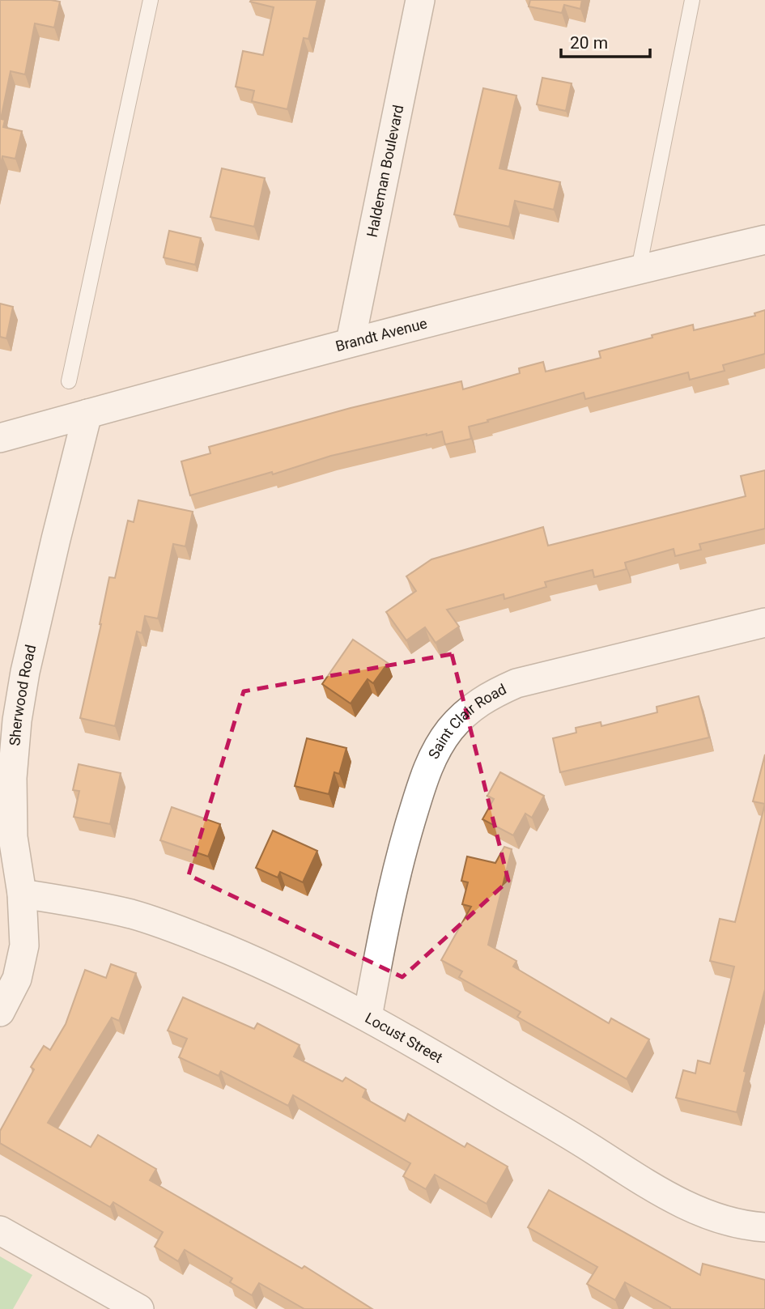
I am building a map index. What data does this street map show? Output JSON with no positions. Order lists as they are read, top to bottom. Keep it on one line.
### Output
{"streets":{"street":["Haldeman Boulevard","Brandt Avenue","Sherwood Road","Saint Clair Road","Locust Street"]},"crossings":[["Haldeman Boulevard","Brandt Avenue"],["Brandt Avenue","Sherwood Road"],["Sherwood Road","Locust Street"],["Saint Clair Road","Locust Street"]],"scale_bar":"20 m"}
